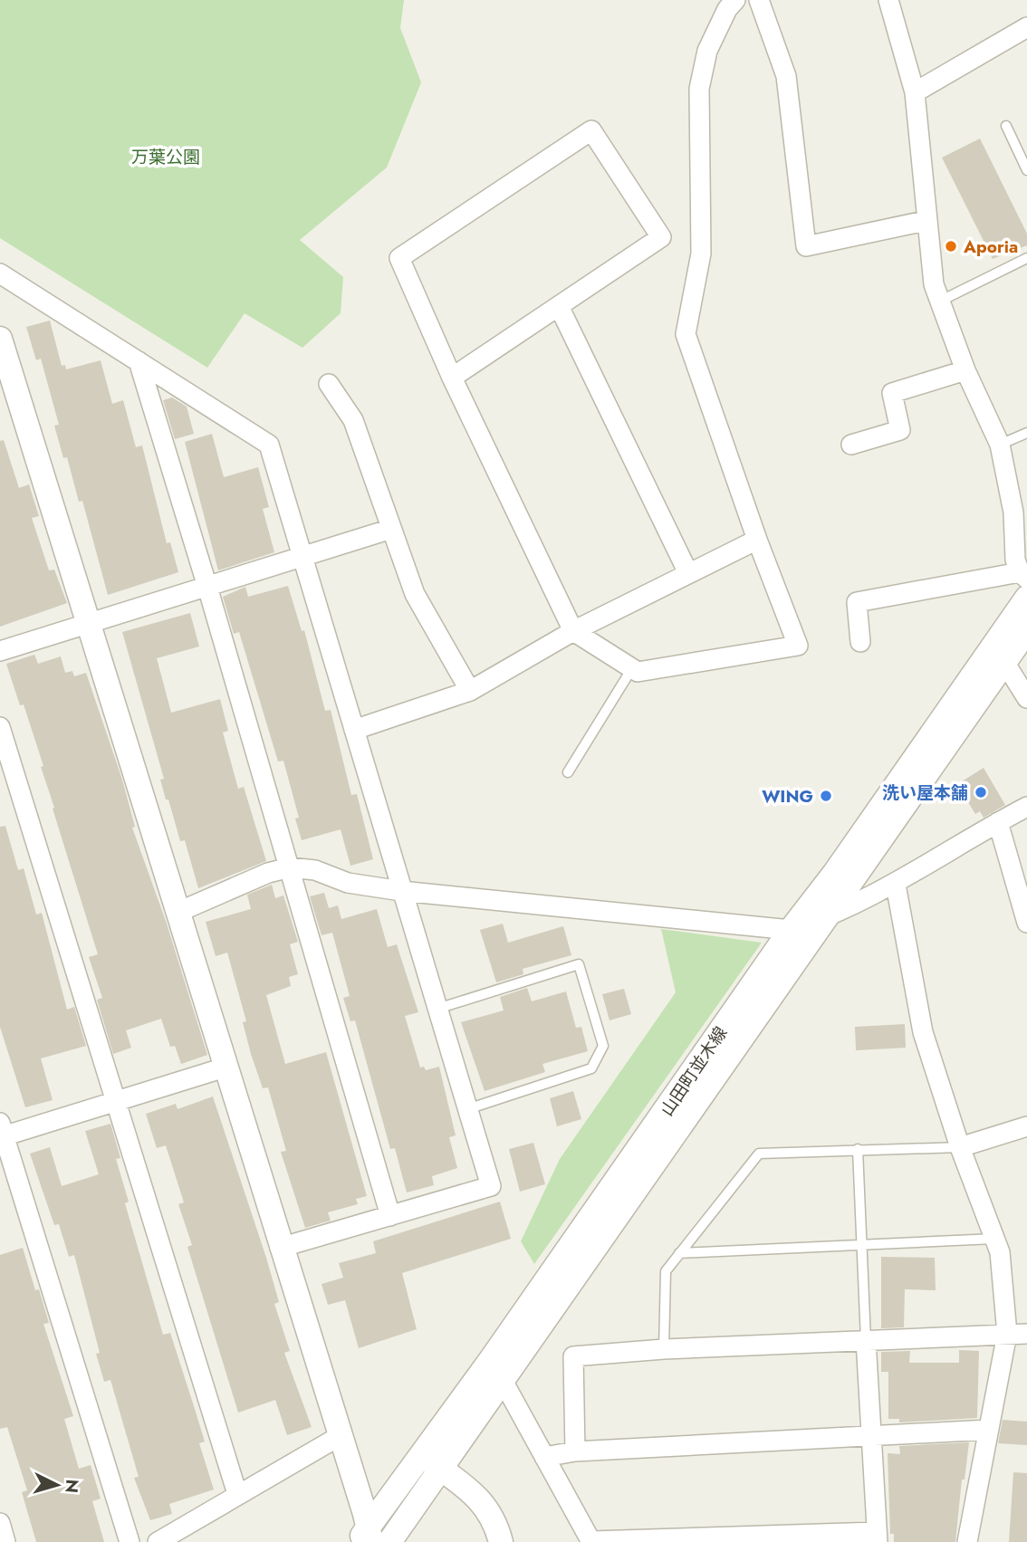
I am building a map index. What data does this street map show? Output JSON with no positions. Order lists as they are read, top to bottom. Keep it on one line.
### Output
{"streets":{"street":["山田町並木線"]},"parks":["万葉公園"],"places":["Aporia","洗い屋本舗","WING"],"north":"right"}
